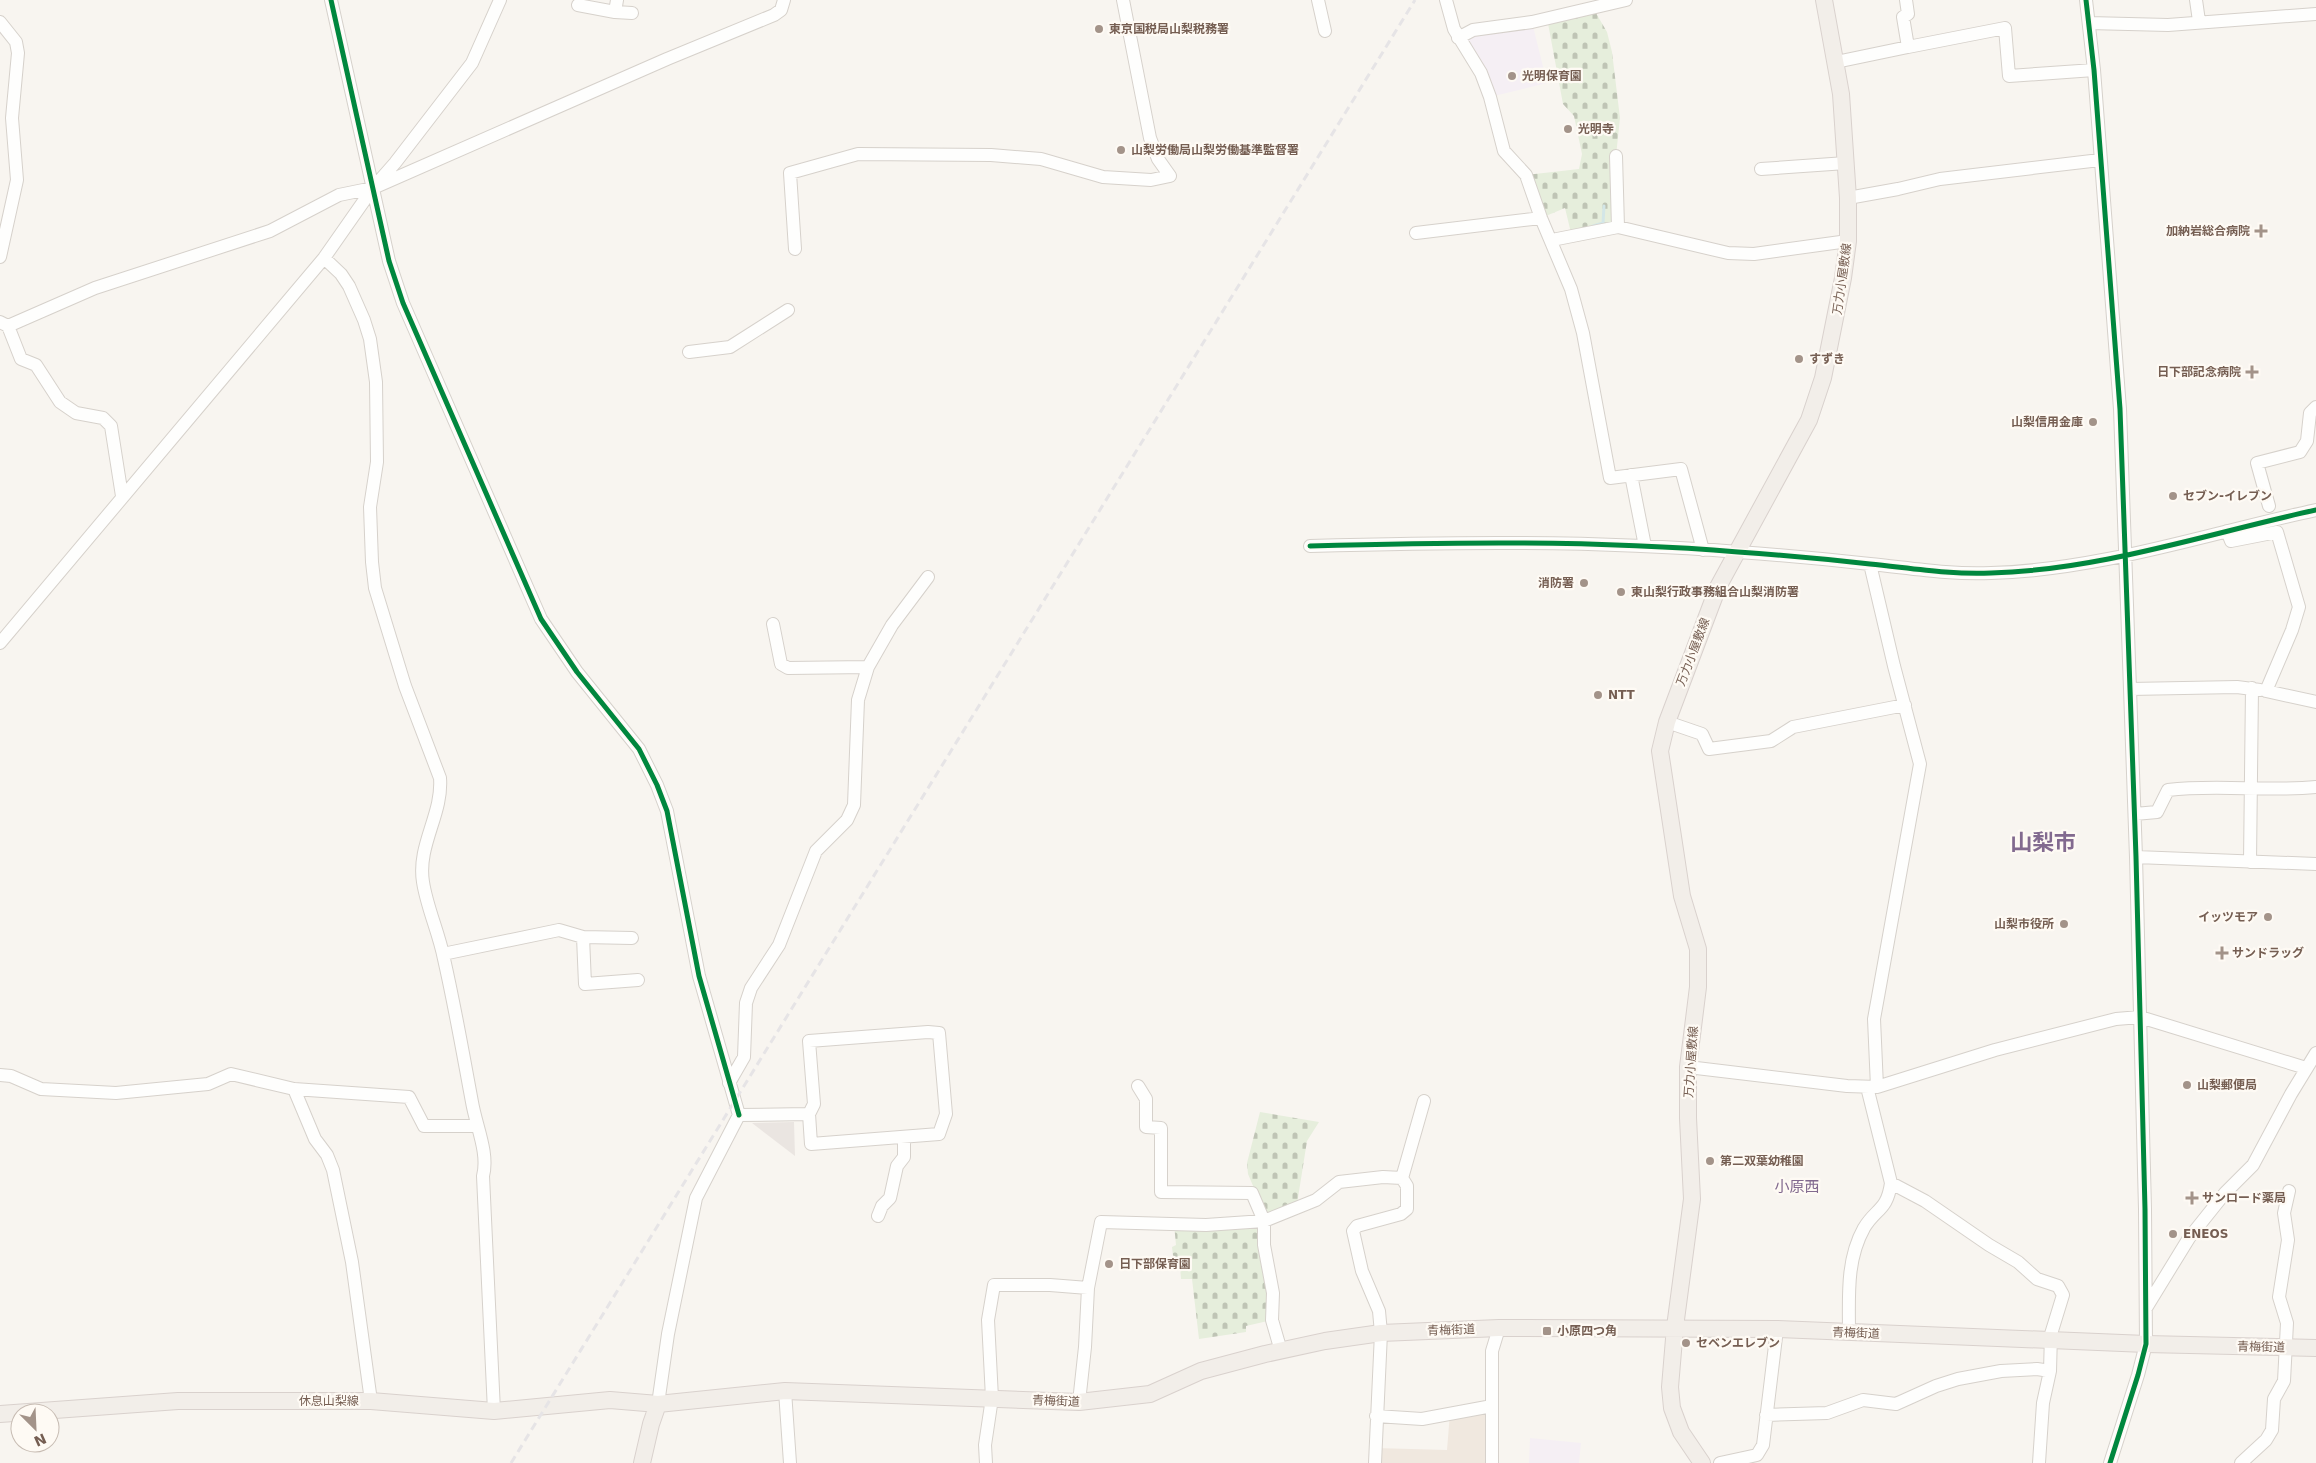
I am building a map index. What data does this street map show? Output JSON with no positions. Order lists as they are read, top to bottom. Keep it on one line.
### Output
{"streets":{"main road":["万力小屋敷線","青梅街道","休息山梨線"]},"crossings":[["万力小屋敷線","青梅街道"],["青梅街道","休息山梨線"]],"districts":["山梨市","小原西"],"places":{"other":["東京国税局山梨税務署","光明保育園","光明寺","山梨労働局山梨労働基準監督署","すずき","山梨信用金庫","セブン-イレブン","消防署","東山梨行政事務組合山梨消防署","NTT","イッツモア","山梨市役所","山梨郵便局","第二双葉幼稚園","ENEOS","日下部保育園","セベンエレブン"],"health":["加納岩総合病院","日下部記念病院","サンドラッグ","サンロード薬局"],"transit":["小原四つ角"]},"north":"bottom right"}
